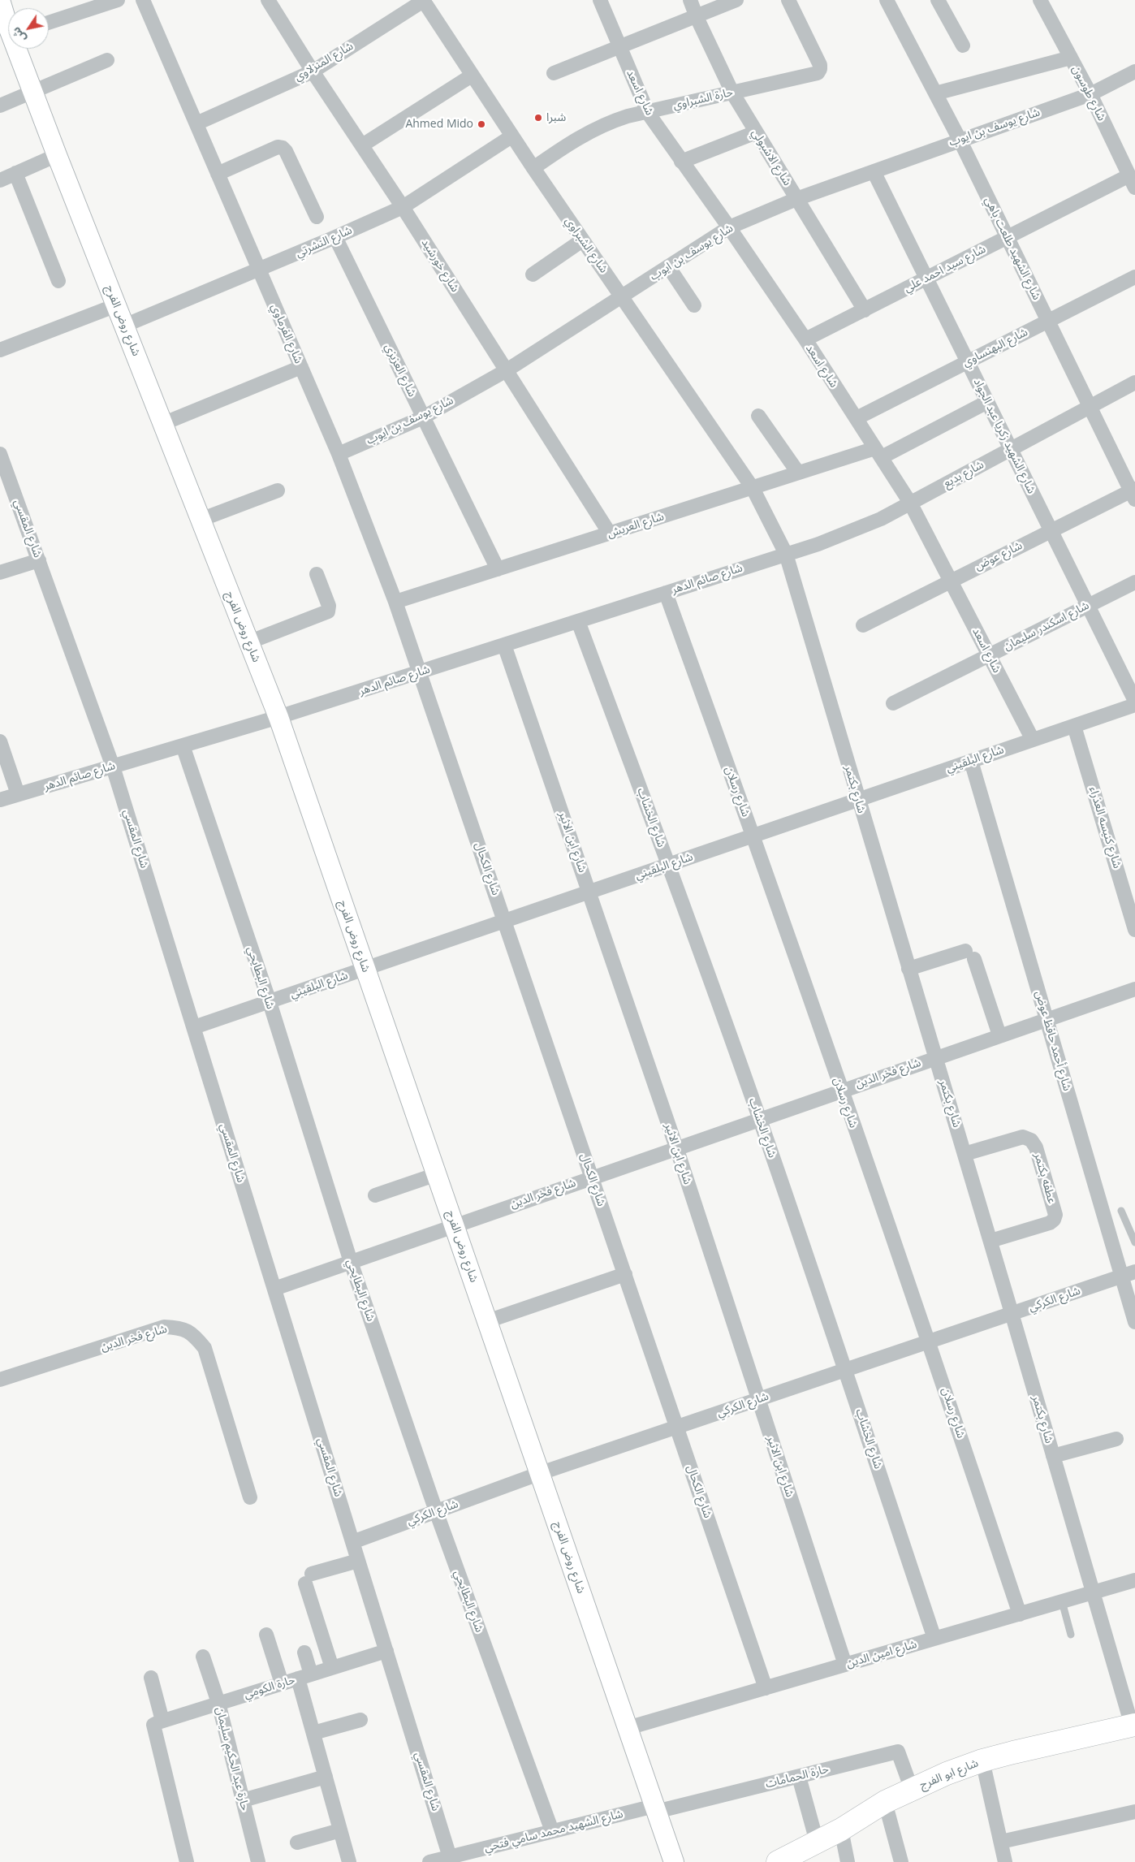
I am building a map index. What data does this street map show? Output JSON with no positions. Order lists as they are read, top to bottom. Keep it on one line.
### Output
{"streets":{"main road":["شارع ابو الفرج"],"street":["شارع المنزلاوي","شارع اسعد","شارع طوسون","حارة الشبراوي","شارع يوسف بن ايوب","شارع الاشبولي","شارع النشرتي","شارع الشبراوي","شارع الشهيد طلعت باهي","شارع خورشيد","شارع سيد احمد علي","شارع روض الفرج","شارع الفرماوي","شارع البهنساوي","شارع العزيزي","شارع الشهيد زكريا عبد الجواد","شارع بديع","شارع العريش","شارع المقسي","شارع عوض","شارع صائم الدهر","شارع اسكندر سليمان","شارع البلقيني","شارع بكتمر","شارع رسلان","شارع الخشاب","شارع كنيسه العذراء","شارع ابن الاثير","شارع الكحال","شارع البطايحي","شارع أحمد حافظ عوض","شارع فخر الدين","عطفه بكتمر","شارع الكركي","شارع امين الدين","حارة الكومي","حارة عبد الحكيم سليمان","حارة الحمامات","شارع الشهيد محمد سامي فتحي"]},"crossings":[["شارع المنزلاوي","شارع الشبراوي"],["شارع المنزلاوي","شارع خورشيد"],["شارع المنزلاوي","شارع الفرماوي"],["شارع اسعد","حارة الشبراوي"],["شارع اسعد","شارع يوسف بن ايوب"],["شارع اسعد","شارع سيد احمد علي"],["شارع اسعد","شارع البهنساوي"],["شارع اسعد","شارع بديع"],["شارع اسعد","شارع العريش"],["شارع اسعد","شارع عوض"],["شارع اسعد","شارع اسكندر سليمان"],["شارع اسعد","شارع البلقيني"],["شارع طوسون","شارع يوسف بن ايوب"],["شارع طوسون","شارع سيد احمد علي"],["حارة الشبراوي","شارع الاشبولي"],["حارة الشبراوي","شارع الشبراوي"],["شارع يوسف بن ايوب","شارع الاشبولي"],["شارع يوسف بن ايوب","شارع الشبراوي"],["شارع يوسف بن ايوب","شارع الشهيد طلعت باهي"],["شارع يوسف بن ايوب","شارع خورشيد"],["شارع يوسف بن ايوب","شارع الفرماوي"],["شارع يوسف بن ايوب","شارع العزيزي"],["شارع يوسف بن ايوب","شارع الشهيد زكريا عبد الجواد"],["شارع الاشبولي","شارع سيد احمد علي"],["شارع النشرتي","شارع الشبراوي"],["شارع النشرتي","شارع خورشيد"],["شارع النشرتي","شارع روض الفرج"],["شارع النشرتي","شارع الفرماوي"],["شارع النشرتي","شارع العزيزي"],["شارع الشبراوي","شارع العريش"],["شارع الشبراوي","شارع بكتمر"],["شارع الشهيد طلعت باهي","شارع سيد احمد علي"],["شارع الشهيد طلعت باهي","شارع البهنساوي"],["شارع الشهيد طلعت باهي","شارع بديع"],["شارع الشهيد طلعت باهي","شارع عوض"],["شارع خورشيد","شارع العريش"],["شارع سيد احمد علي","شارع الشهيد زكريا عبد الجواد"],["شارع روض الفرج","شارع صائم الدهر"],["شارع روض الفرج","شارع البلقيني"],["شارع روض الفرج","شارع فخر الدين"],["شارع روض الفرج","شارع الكركي"],["شارع روض الفرج","شارع امين الدين"],["شارع روض الفرج","حارة الحمامات"],["شارع روض الفرج","شارع الشهيد محمد سامي فتحي"],["شارع الفرماوي","شارع العريش"],["شارع الفرماوي","شارع صائم الدهر"],["شارع الفرماوي","شارع الكحال"],["شارع البهنساوي","شارع الشهيد زكريا عبد الجواد"],["شارع العزيزي","شارع العريش"],["شارع الشهيد زكريا عبد الجواد","شارع بديع"],["شارع الشهيد زكريا عبد الجواد","شارع العريش"],["شارع الشهيد زكريا عبد الجواد","شارع عوض"],["شارع الشهيد زكريا عبد الجواد","شارع اسكندر سليمان"],["شارع بديع","شارع صائم الدهر"],["شارع بديع","شارع بكتمر"],["شارع العريش","شارع بكتمر"],["شارع المقسي","شارع صائم الدهر"],["شارع المقسي","شارع البلقيني"],["شارع المقسي","شارع فخر الدين"],["شارع المقسي","شارع الكركي"],["شارع المقسي","حارة الكومي"],["شارع المقسي","شارع الشهيد محمد سامي فتحي"],["شارع صائم الدهر","شارع بكتمر"],["شارع صائم الدهر","شارع رسلان"],["شارع صائم الدهر","شارع الخشاب"],["شارع صائم الدهر","شارع ابن الاثير"],["شارع صائم الدهر","شارع الكحال"],["شارع صائم الدهر","شارع البطايحي"],["شارع البلقيني","شارع بكتمر"],["شارع البلقيني","شارع رسلان"],["شارع البلقيني","شارع الخشاب"],["شارع البلقيني","شارع كنيسه العذراء"],["شارع البلقيني","شارع ابن الاثير"],["شارع البلقيني","شارع الكحال"],["شارع البلقيني","شارع البطايحي"],["شارع البلقيني","شارع أحمد حافظ عوض"],["شارع بكتمر","شارع فخر الدين"],["شارع بكتمر","عطفه بكتمر"],["شارع بكتمر","شارع الكركي"],["شارع بكتمر","شارع امين الدين"],["شارع بكتمر","شارع ابو الفرج"],["شارع رسلان","شارع فخر الدين"],["شارع رسلان","شارع الكركي"],["شارع رسلان","شارع امين الدين"],["شارع الخشاب","شارع فخر الدين"],["شارع الخشاب","شارع الكركي"],["شارع الخشاب","شارع امين الدين"],["شارع ابن الاثير","شارع فخر الدين"],["شارع ابن الاثير","شارع الكركي"],["شارع ابن الاثير","شارع امين الدين"],["شارع الكحال","شارع فخر الدين"],["شارع الكحال","شارع الكركي"],["شارع الكحال","شارع امين الدين"],["شارع البطايحي","شارع فخر الدين"],["شارع البطايحي","شارع الكركي"],["شارع البطايحي","شارع الشهيد محمد سامي فتحي"],["شارع أحمد حافظ عوض","شارع فخر الدين"],["شارع أحمد حافظ عوض","شارع الكركي"],["حارة الكومي","حارة عبد الحكيم سليمان"],["شارع ابو الفرج","حارة الحمامات"],["حارة الحمامات","شارع الشهيد محمد سامي فتحي"]],"places":["شبرا","Ahmed Mido"],"north":"bottom left"}
